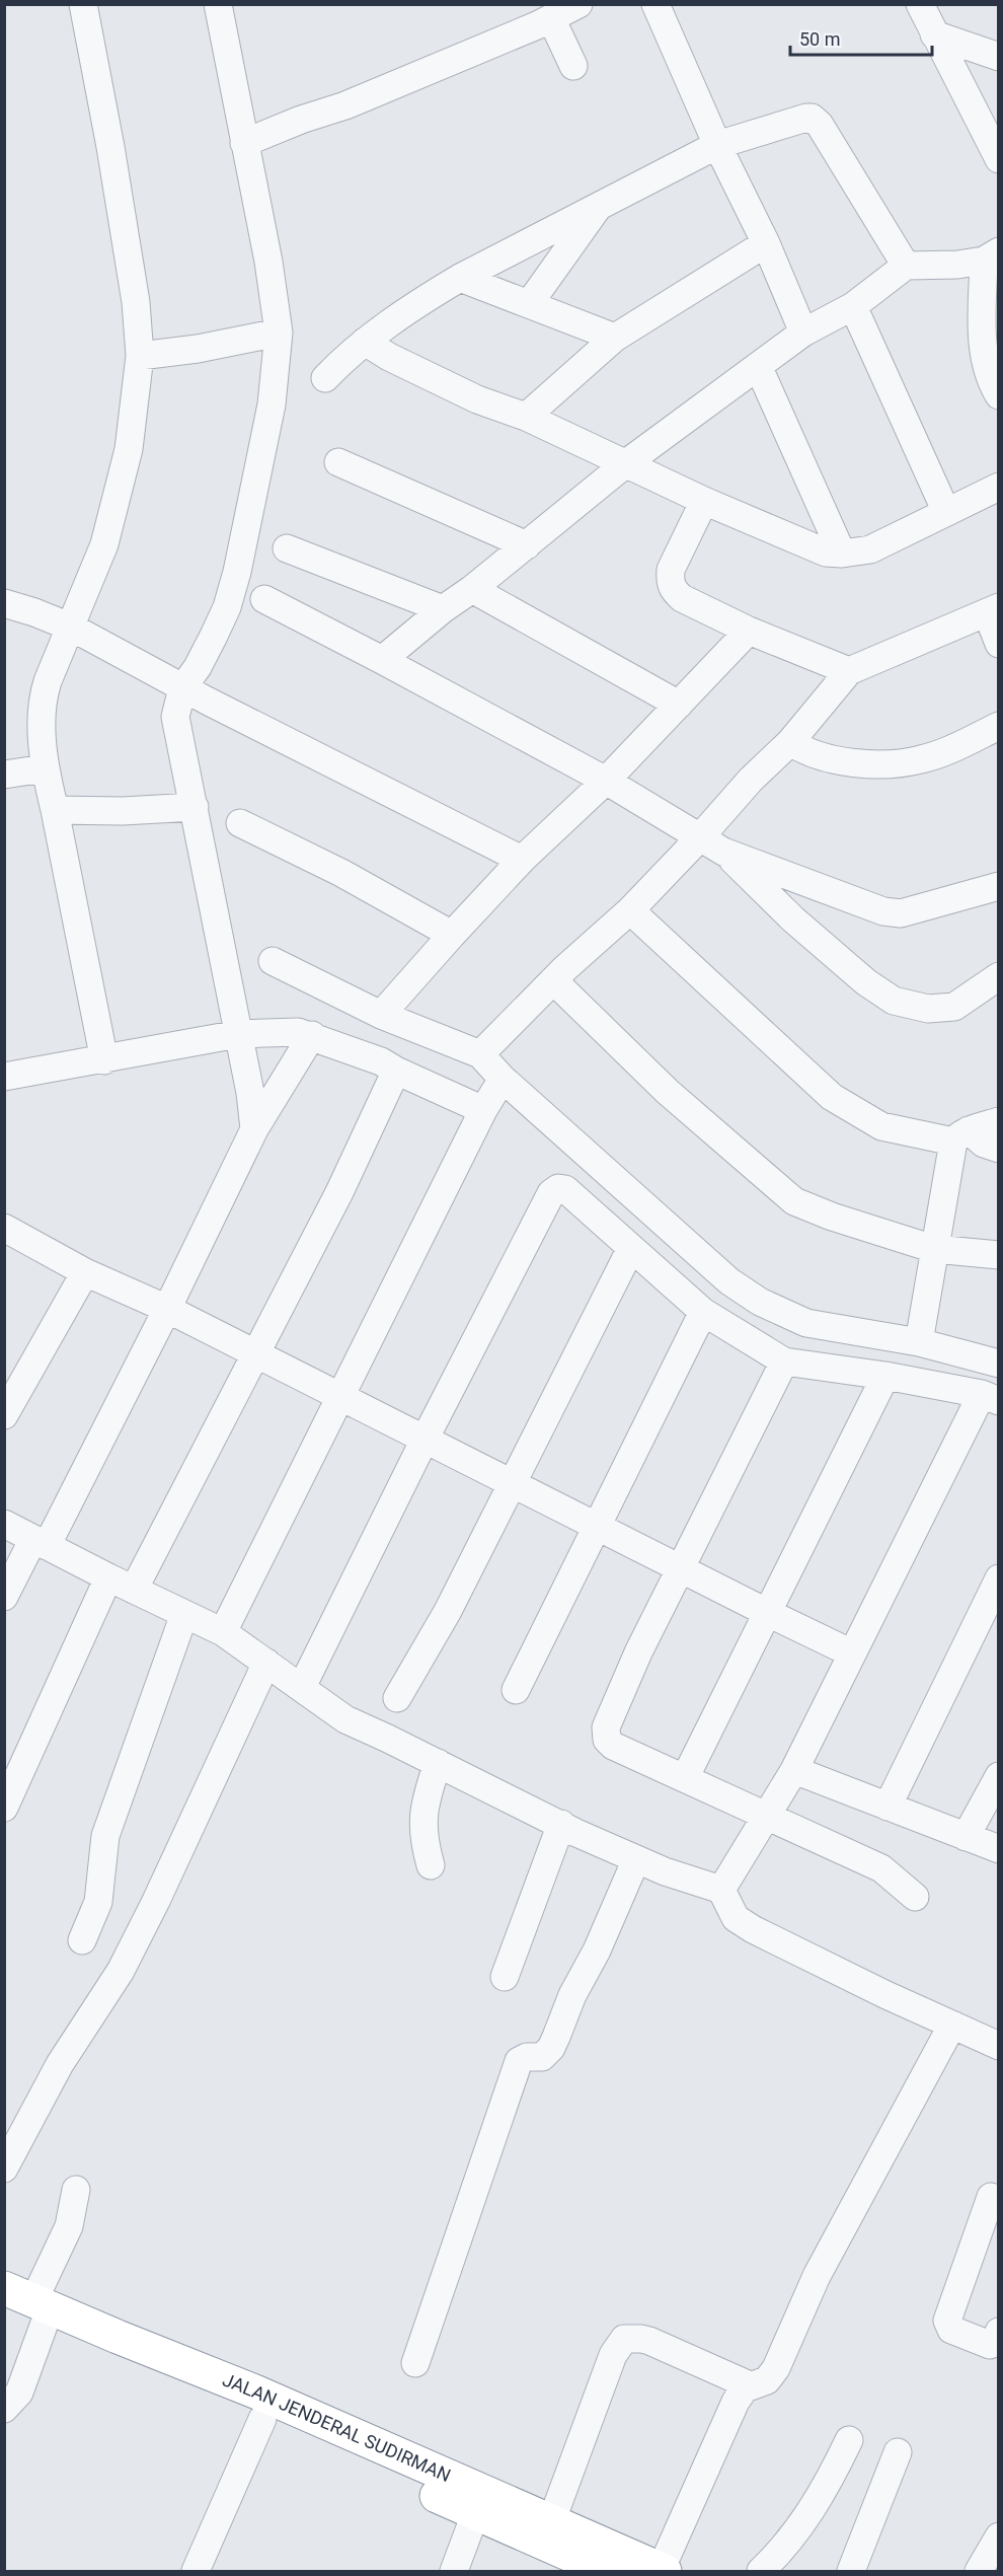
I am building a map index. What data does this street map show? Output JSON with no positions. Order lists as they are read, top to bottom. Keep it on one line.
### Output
{"streets":{"highway":["JALAN JENDERAL SUDIRMAN"]},"scale_bar":"50 m"}
